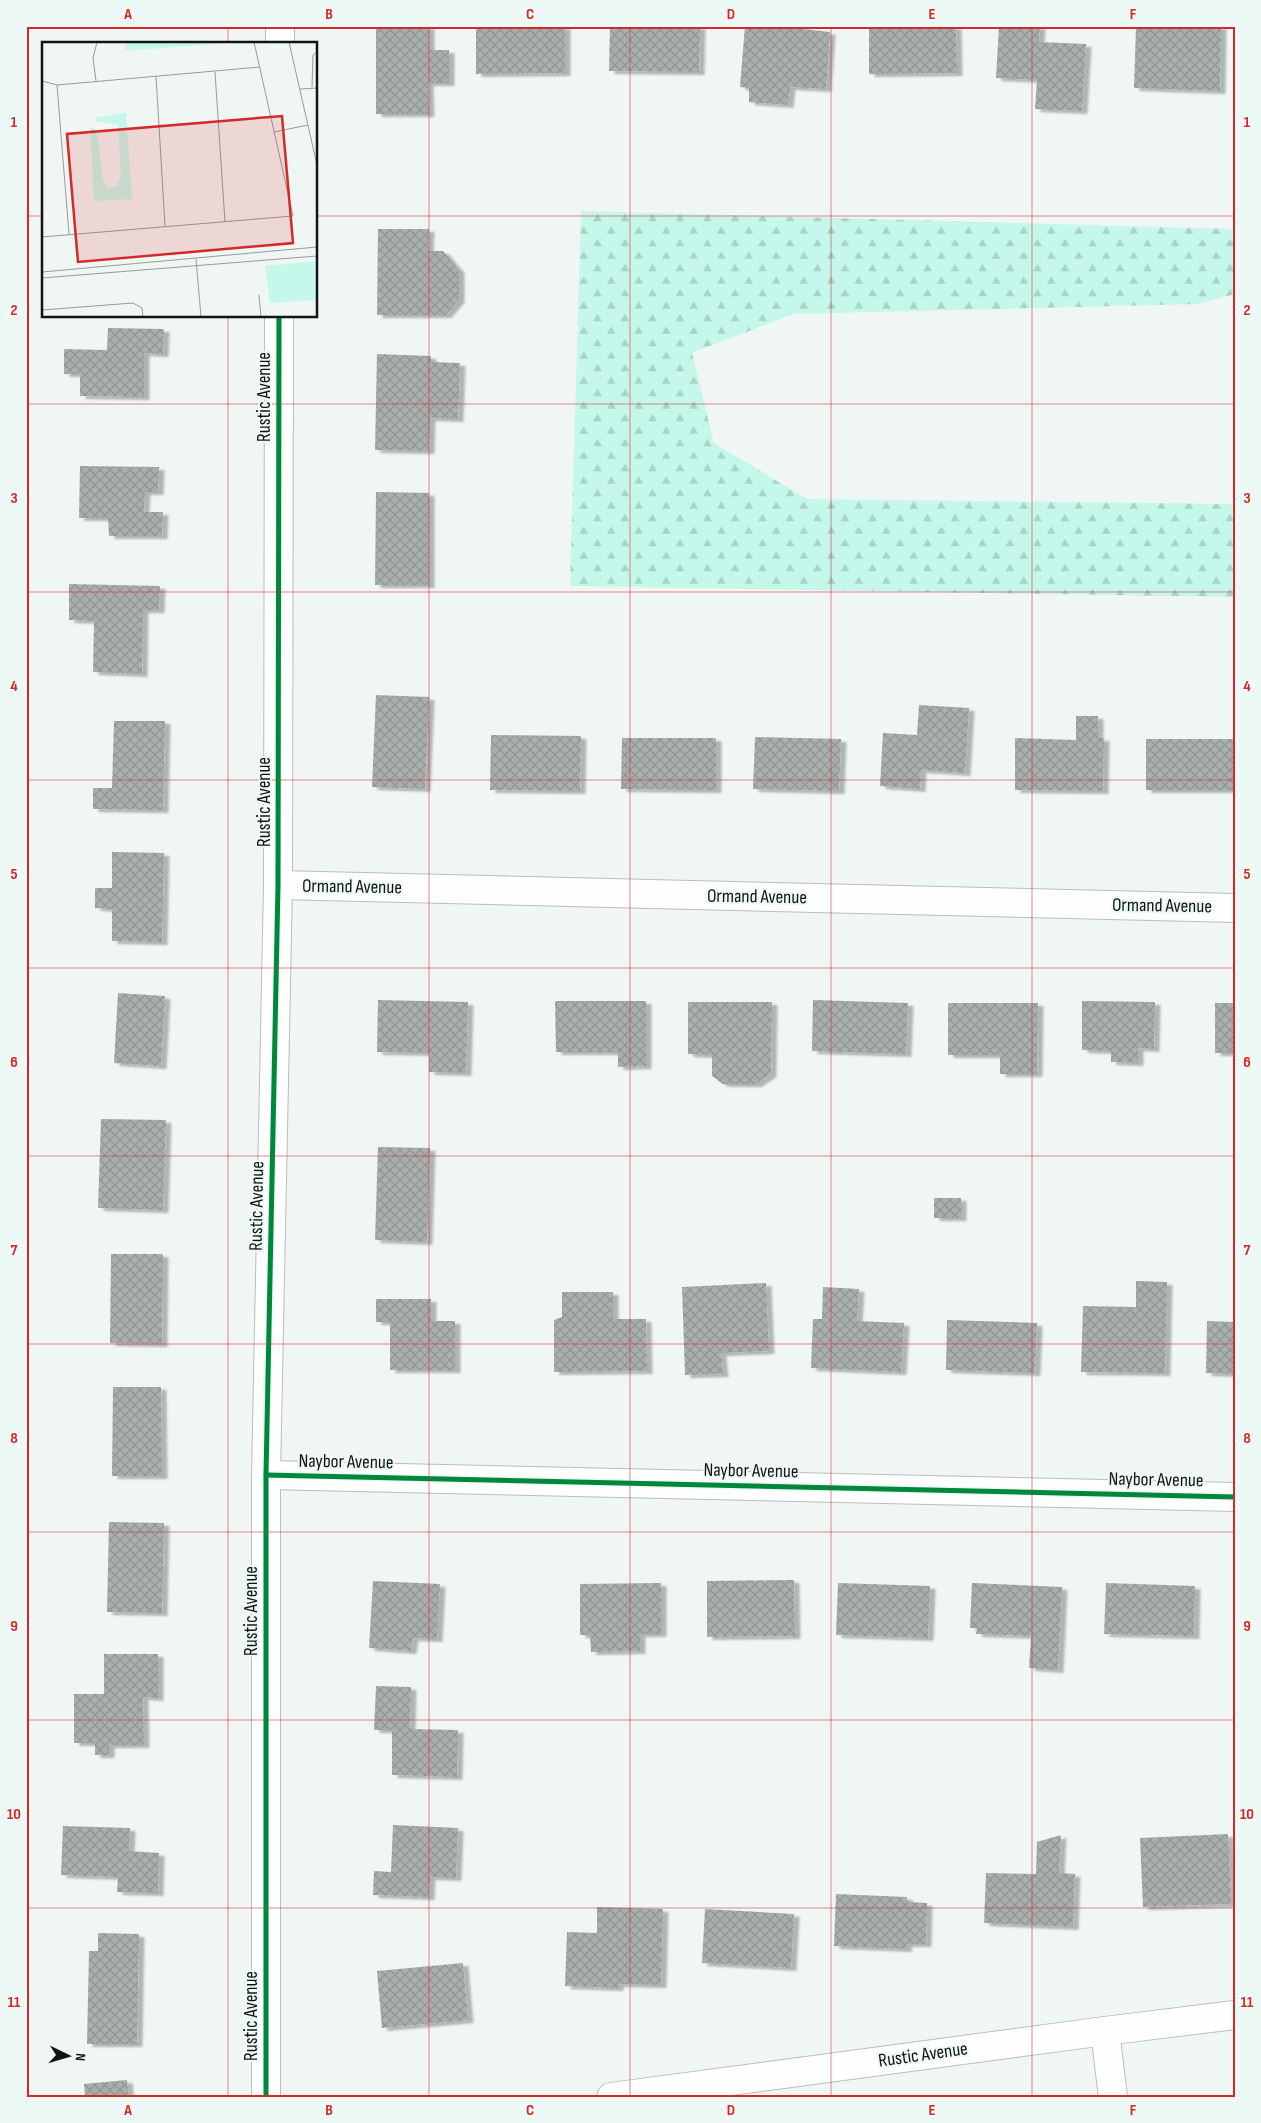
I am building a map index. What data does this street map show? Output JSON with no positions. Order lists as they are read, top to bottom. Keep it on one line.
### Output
{"streets":{"street":["Rustic Avenue","Ormand Avenue","Naybor Avenue"]},"crossings":[["Rustic Avenue","Ormand Avenue"],["Rustic Avenue","Naybor Avenue"]],"north":"right","grid":{"columns":["A","B","C","D","E","F"],"rows":["1","2","3","4","5","6","7","8","9","10","11"]}}
